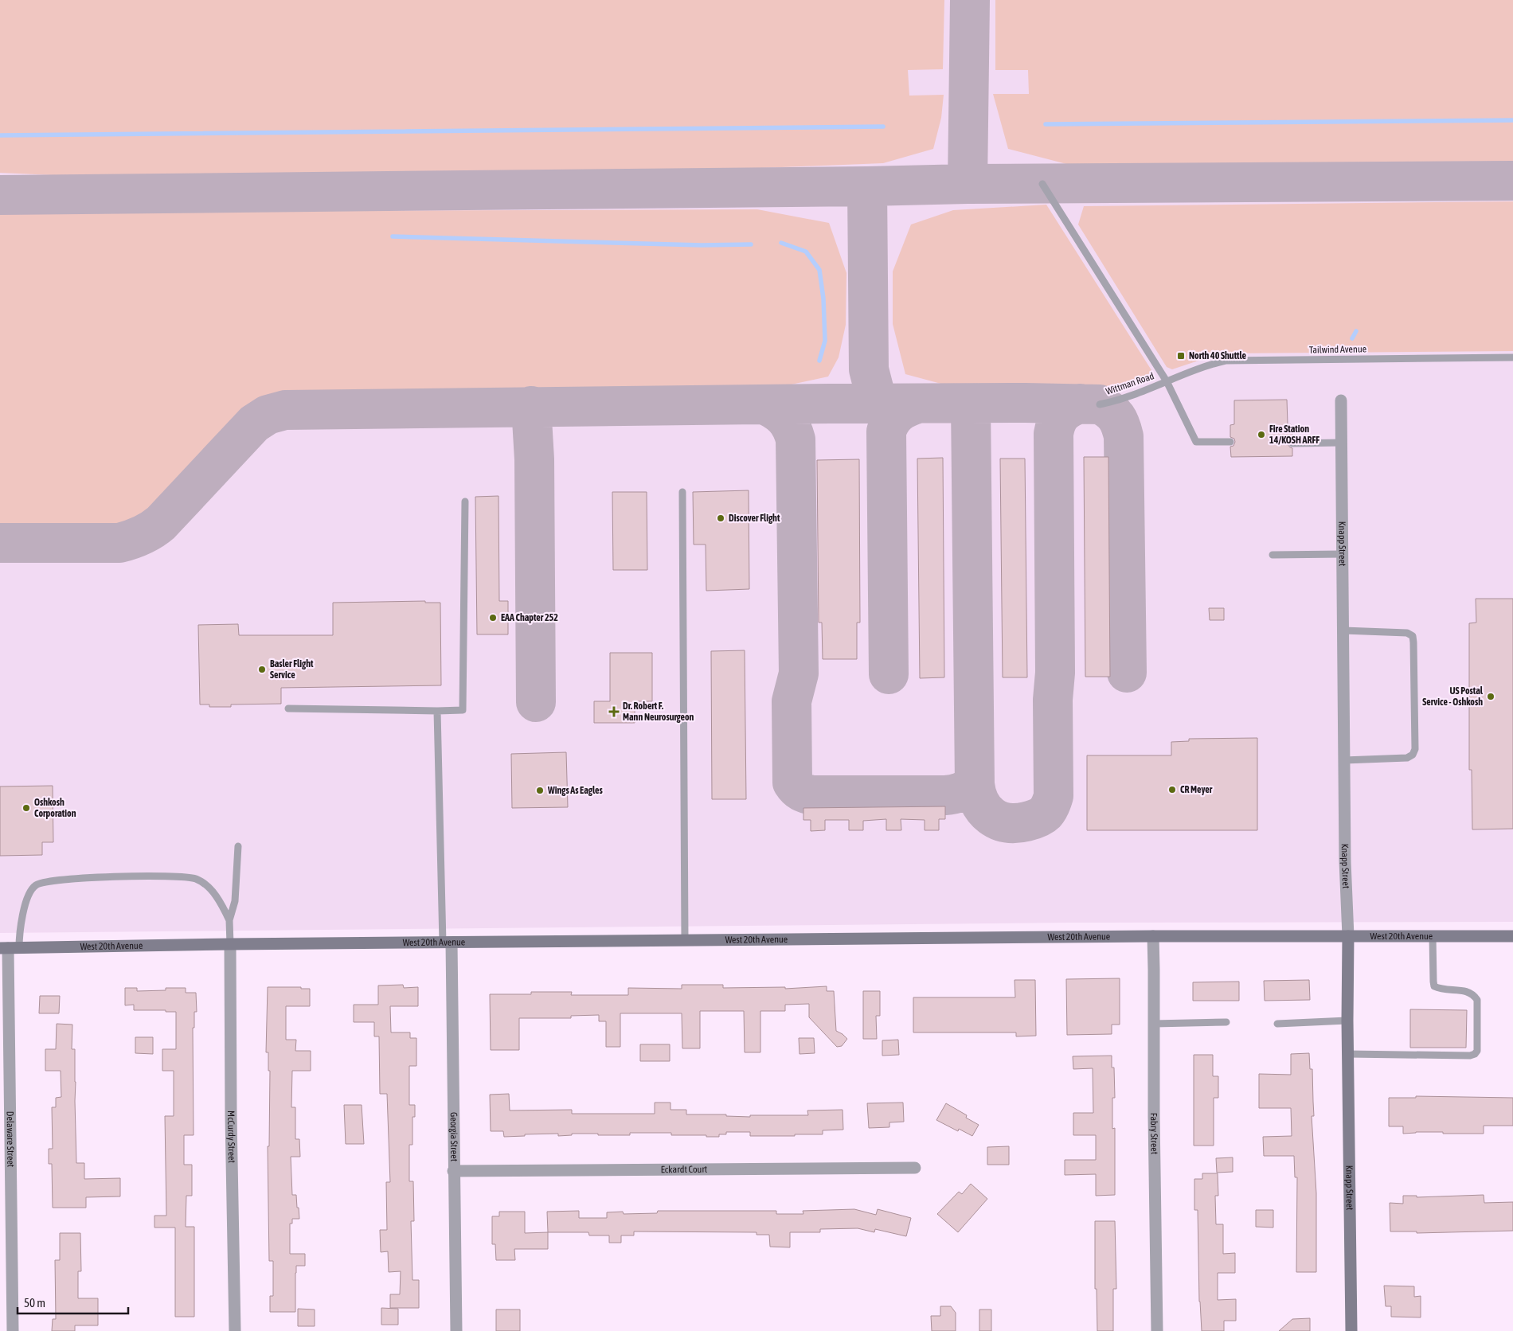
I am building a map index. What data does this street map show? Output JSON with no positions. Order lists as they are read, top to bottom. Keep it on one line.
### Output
{"streets":{"main road":["Knapp Street","West 20th Avenue"],"street":["Fabry Street","Georgia Street","McCurdy Street","Delaware Street","Eckardt Court"],"lane":["Tailwind Avenue","Wittman Road"]},"crossings":[["Tailwind Avenue","Wittman Road"],["Knapp Street","West 20th Avenue"],["West 20th Avenue","Fabry Street"],["West 20th Avenue","Georgia Street"],["West 20th Avenue","McCurdy Street"],["West 20th Avenue","Delaware Street"],["Georgia Street","Eckardt Court"]],"places":{"transit":["North 40 Shuttle"],"other":["Fire Station 14/KOSH ARFF","Discover Flight","EAA Chapter 252","Basler Flight Service","US Postal Service - Oshkosh","CR Meyer","Wings As Eagles","Oshkosh Corporation"],"health":["Dr. Robert F. Mann Neurosurgeon"]},"scale_bar":"50 m"}
